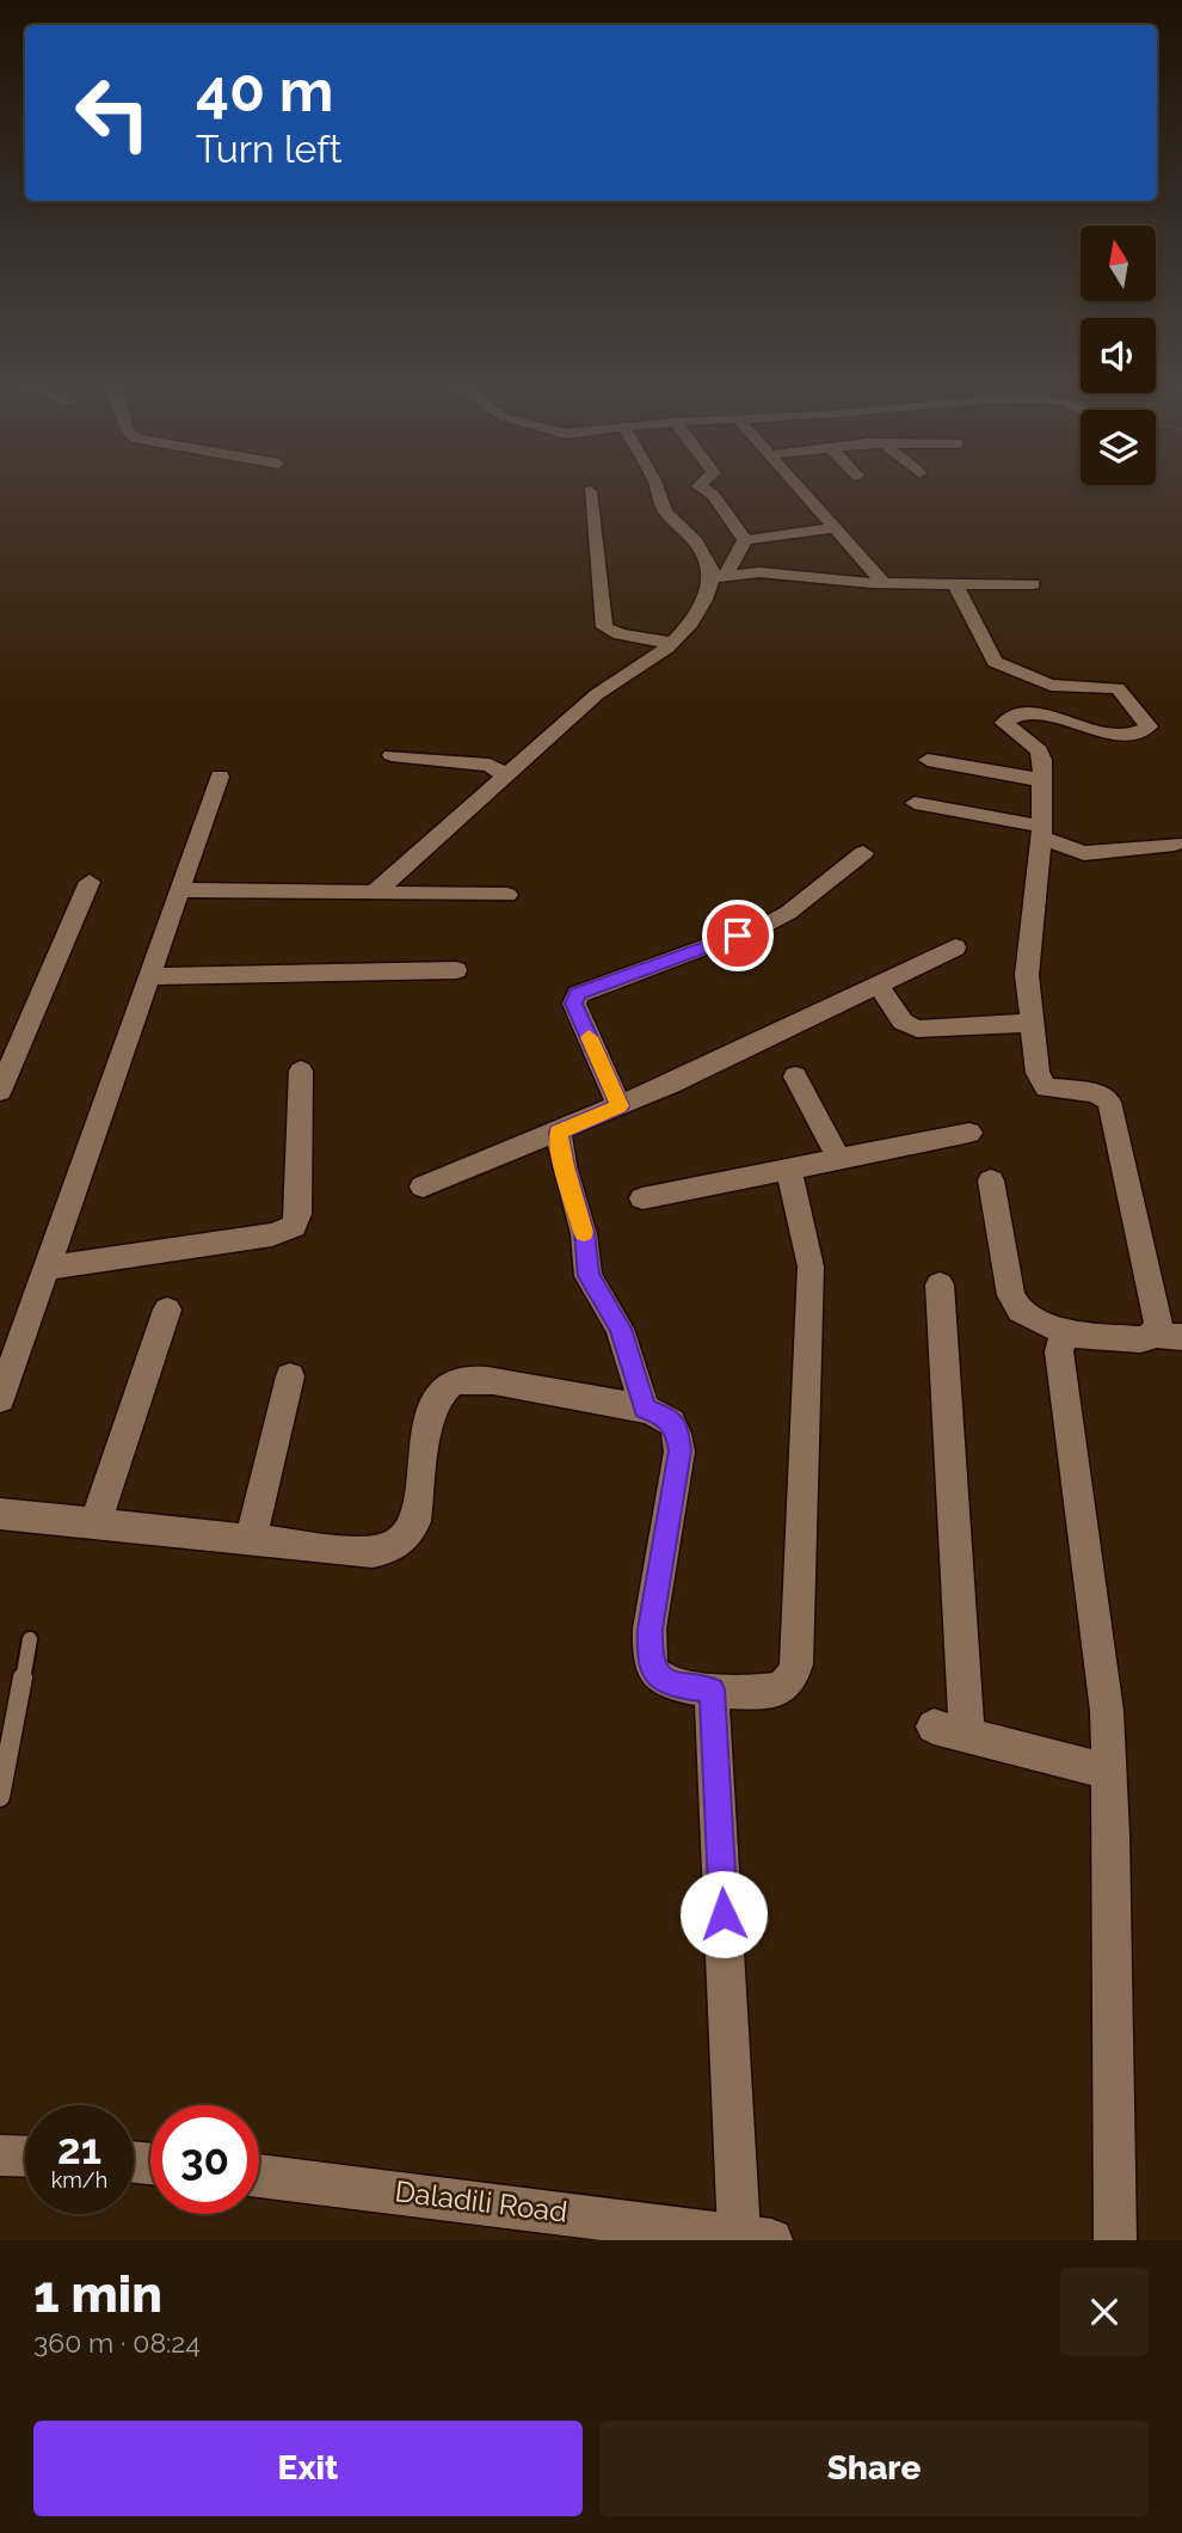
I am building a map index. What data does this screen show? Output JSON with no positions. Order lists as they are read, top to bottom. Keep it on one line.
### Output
{"streets":{"street":["Daladili Road"]},"north":"top","page":{"turn":["40 m","Turn left"],"speed":"21 km/h","limit":"30","heading":["1 min","360 m · 08:24"],"buttons":["Exit","Share"]}}
